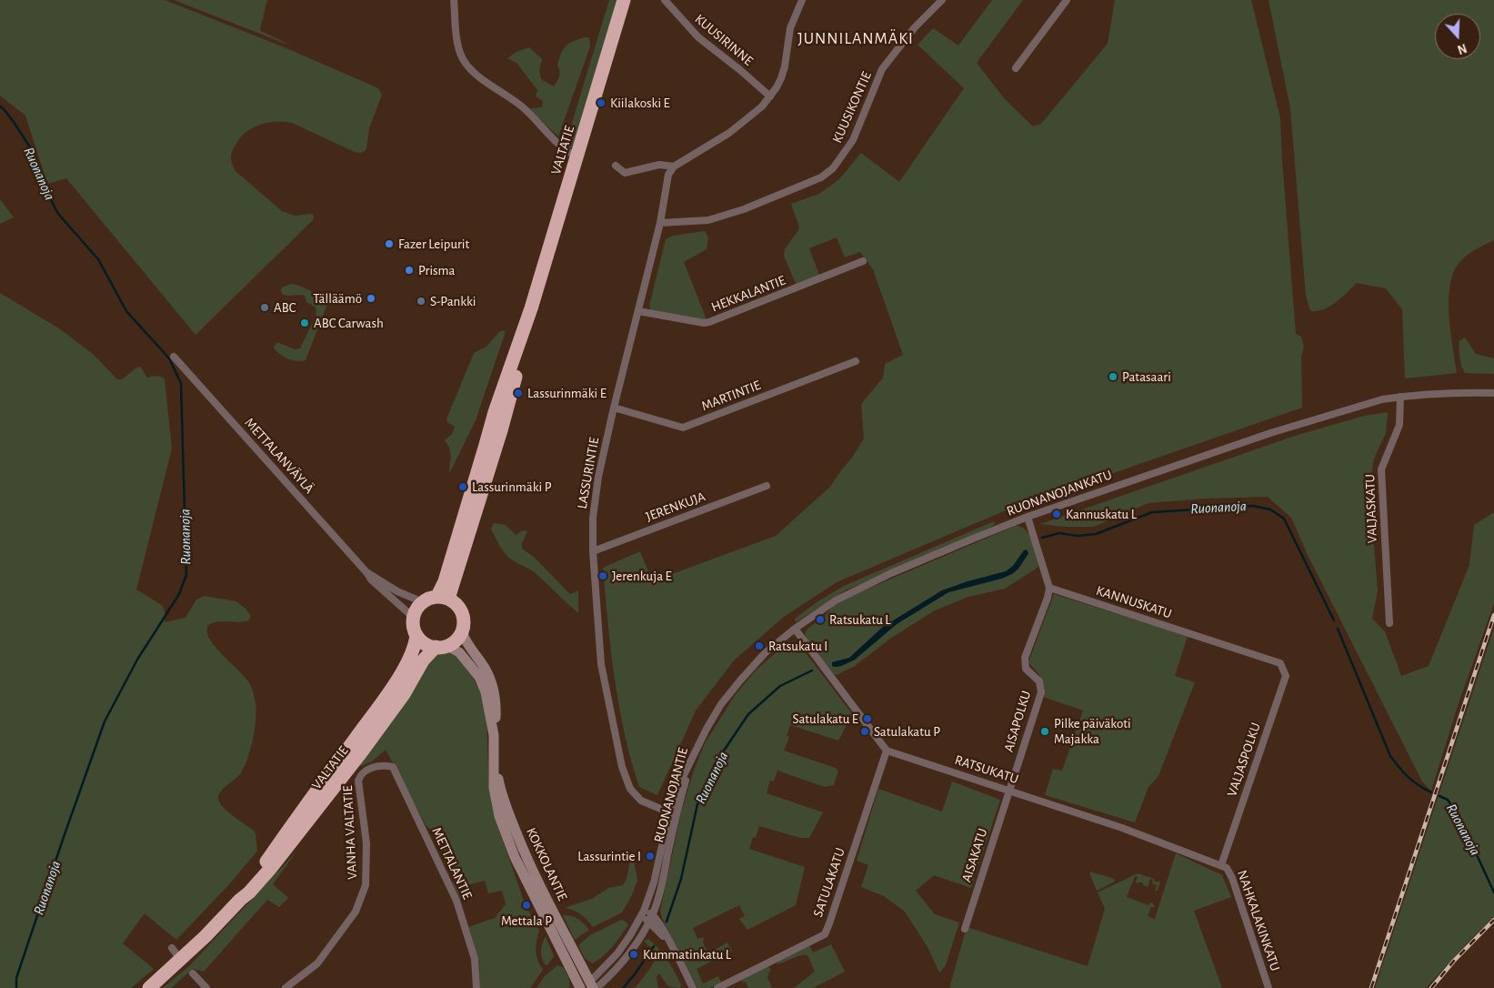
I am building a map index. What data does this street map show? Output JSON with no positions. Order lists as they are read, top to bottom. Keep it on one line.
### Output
{"streets":{"highway":["VALTATIE"],"main road":["KOKKOLANTIE"],"street":["KUUSIRINNE","KUUSIKONTIE","HEKKALANTIE","MARTINTIE","METTALANVÄYLÄ","LASSURINTIE","RUONANOJANKATU","JERENKUJA","VALJASKATU","KANNUSKATU","AISAPOLKU","VALJASPOLKU","RATSUKATU","RUONANOJANTIE","VANHA VALTATIE","AISAKATU","METTALANTIE","SATULAKATU","NAHKALAKINKATU"]},"crossings":[["KUUSIKONTIE","LASSURINTIE"],["VALTATIE","METTALANVÄYLÄ"],["VALTATIE","KOKKOLANTIE"],["HEKKALANTIE","LASSURINTIE"],["MARTINTIE","LASSURINTIE"],["METTALANVÄYLÄ","KOKKOLANTIE"],["LASSURINTIE","JERENKUJA"],["LASSURINTIE","RUONANOJANTIE"],["RUONANOJANKATU","VALJASKATU"],["RUONANOJANKATU","RUONANOJANTIE"],["KANNUSKATU","AISAPOLKU"],["KANNUSKATU","VALJASPOLKU"],["AISAPOLKU","RATSUKATU"],["AISAPOLKU","AISAKATU"],["VALJASPOLKU","RATSUKATU"],["VALJASPOLKU","NAHKALAKINKATU"],["RATSUKATU","AISAKATU"],["RATSUKATU","SATULAKATU"],["RATSUKATU","NAHKALAKINKATU"],["RUONANOJANTIE","KOKKOLANTIE"],["VANHA VALTATIE","METTALANTIE"]],"districts":["JUNNILANMÄKI"],"water":["Ruonanoja"],"places":["Kiilakoski E","Fazer Leipurit","Prisma","Tälläämö","S-Pankki","ABC","ABC Carwash","Patasaari","Lassurinmäki E","Lassurinmäki P","Kannuskatu L","Jerenkuja E","Ratsukatu L","Ratsukatu I","Satulakatu E","Satulakatu P","Pilke päiväkoti Majakka","Lassurintie I","Mettala P","Kummatinkatu L"],"north":"bottom"}
